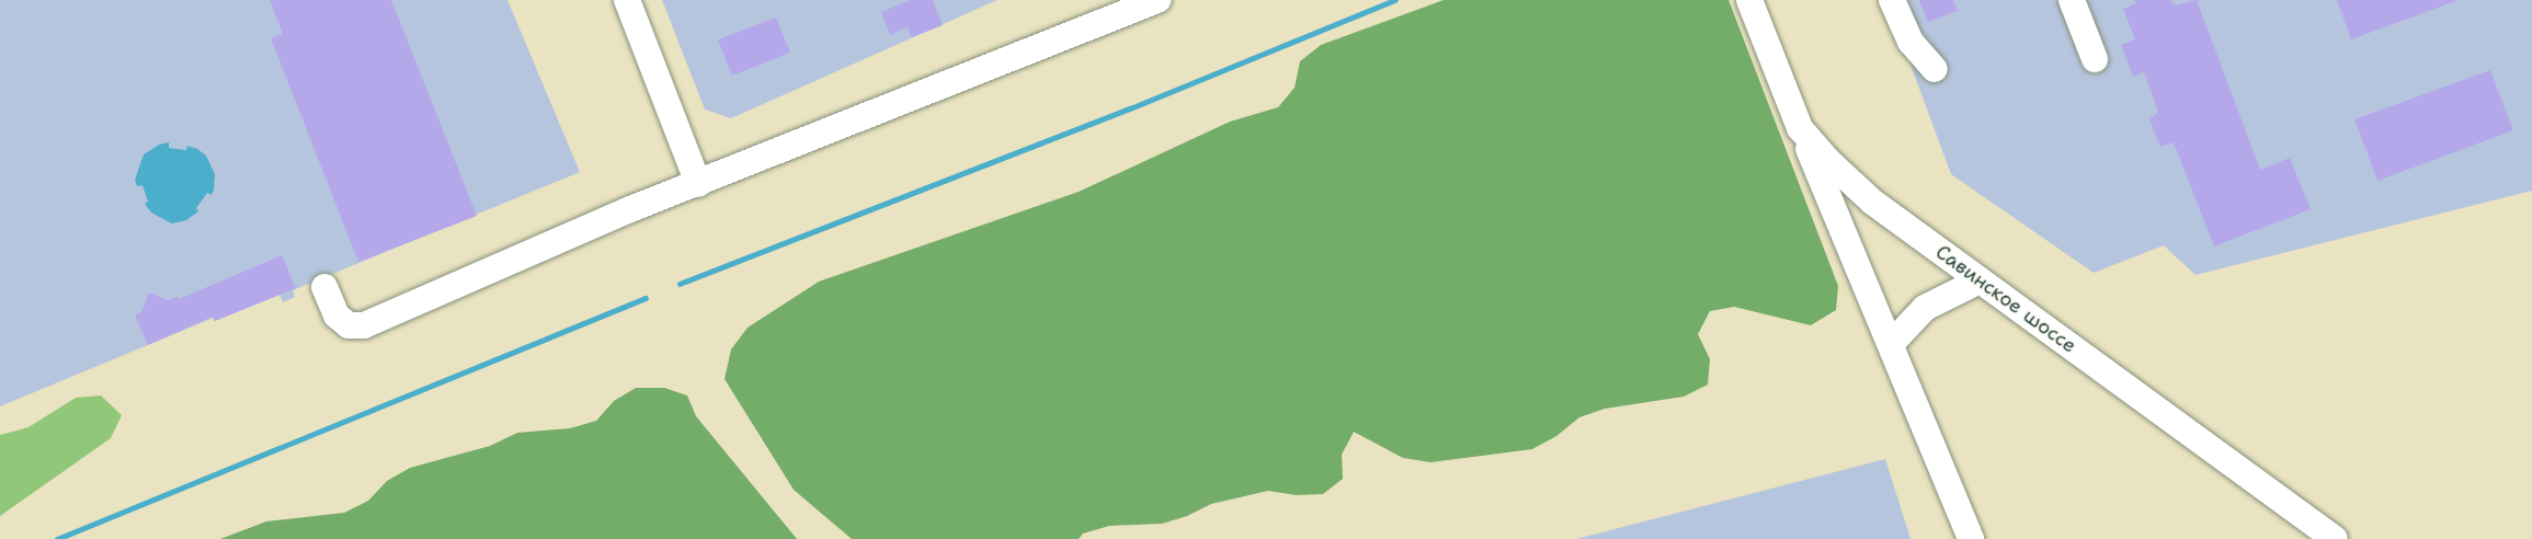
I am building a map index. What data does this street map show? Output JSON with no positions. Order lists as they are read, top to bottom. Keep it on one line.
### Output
{"streets":{"street":["Савинское шоссе"]}}
